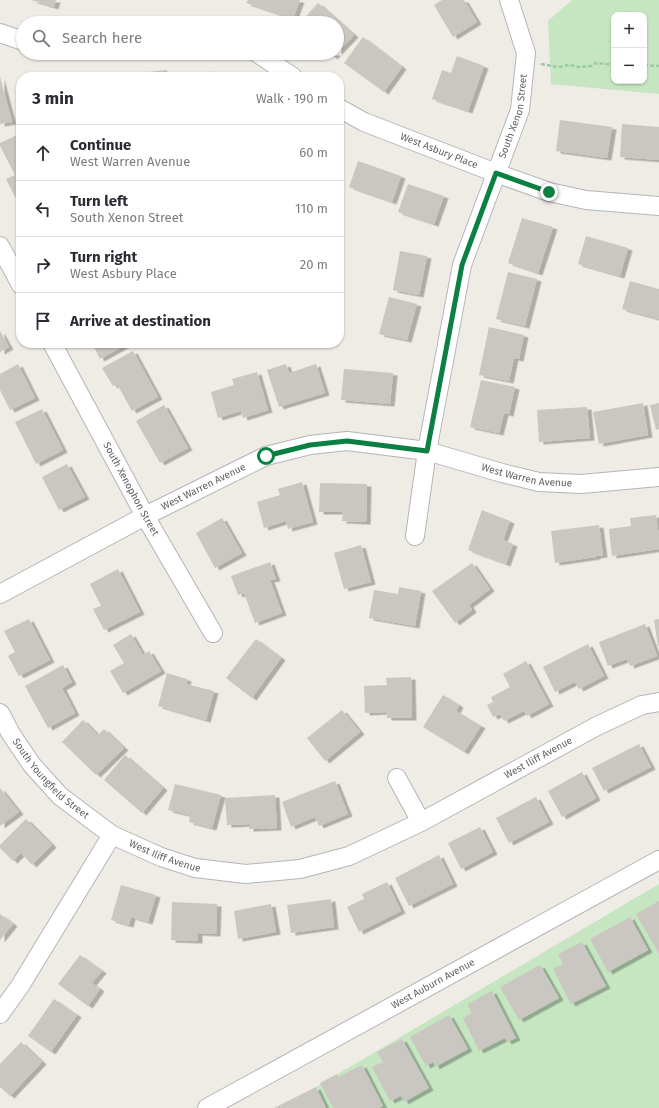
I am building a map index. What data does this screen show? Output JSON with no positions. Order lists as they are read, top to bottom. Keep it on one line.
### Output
{"streets":{"street":["South Xenon Street","West Asbury Place","West Warren Avenue","South Xenophon Street","West Iliff Avenue","South Youngfield Street","West Auburn Avenue"]},"crossings":[["South Xenon Street","West Asbury Place"],["South Xenon Street","West Warren Avenue"],["West Warren Avenue","South Xenophon Street"],["West Iliff Avenue","South Youngfield Street"]],"page":{"map_buttons":["+","−"],"search":"Search here","heading":["3 min","Walk · 190 m"],"list":[["Continue","West Warren Avenue","60 m"],["Turn left","South Xenon Street","110 m"],["Turn right","West Asbury Place","20 m"],"Arrive at destination"]}}
